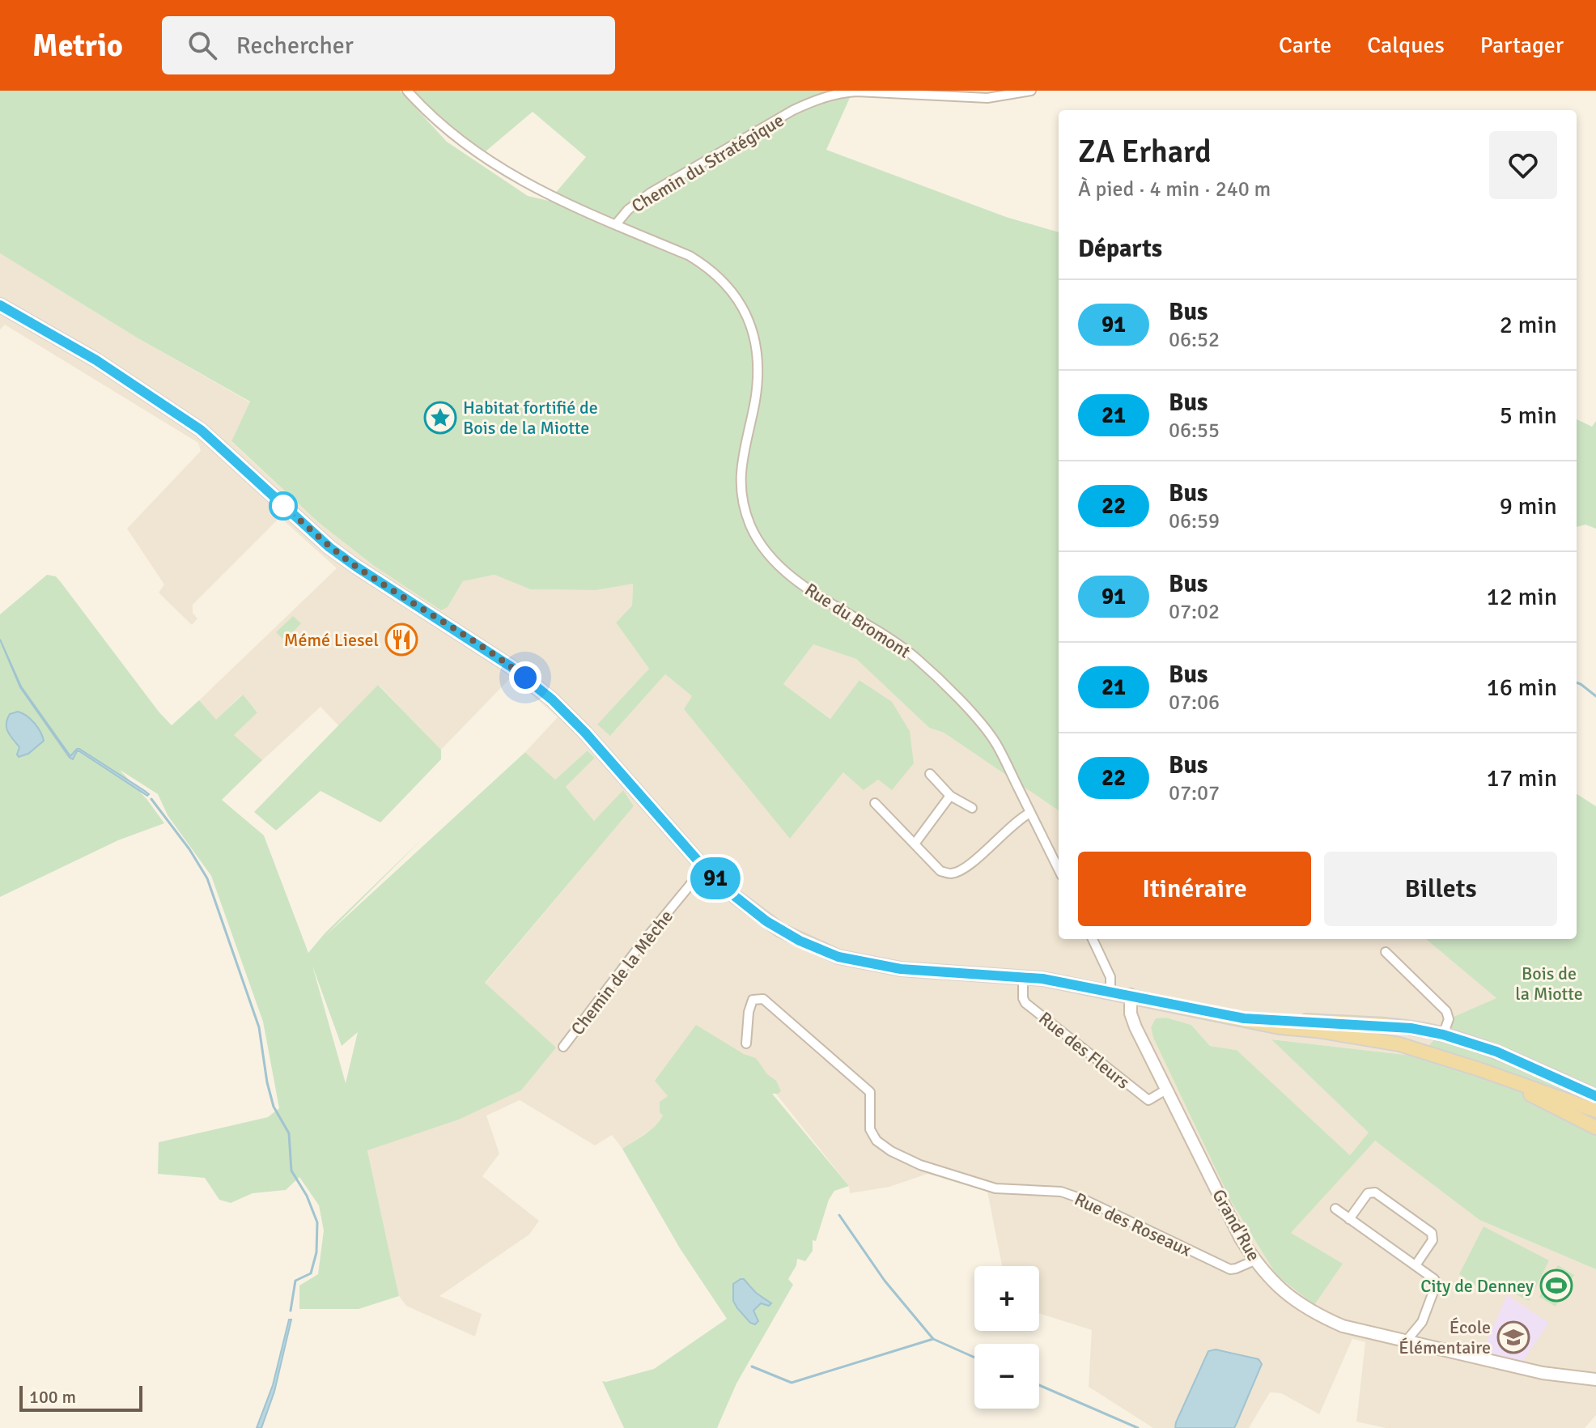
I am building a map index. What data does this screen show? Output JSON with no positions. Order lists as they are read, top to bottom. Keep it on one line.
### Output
{"streets":{"street":["Chemin du Stratégique","Rue du Bromont","Chemin de la Mèche","Rue des Fleurs","Rue des Roseaux","Grand'Rue"]},"crossings":[["Chemin du Stratégique","Rue du Bromont"],["Rue des Fleurs","Grand'Rue"],["Rue des Roseaux","Grand'Rue"]],"parks":["Bois de la Miotte"],"places":{"place":["Habitat fortifié de Bois de la Miotte"],"restaurant":["Mémé Liesel"],"sports":["City de Denney"],"school or university":["École Élémentaire"]},"lines":["bus line 91"],"scale_bar":"100 m","page":{"header":"Metrio","search":"Rechercher","nav":["Carte","Calques","Partager"],"on_map":"91","heading":[["ZA Erhard","À pied · 4 min · 240 m"],"Départs"],"list":[{"mark":"91","name":"Bus","note":"06:52","value":"2 min"},{"mark":"21","name":"Bus","note":"06:55","value":"5 min"},{"mark":"22","name":"Bus","note":"06:59","value":"9 min"},{"mark":"91","name":"Bus","note":"07:02","value":"12 min"},{"mark":"21","name":"Bus","note":"07:06","value":"16 min"},{"mark":"22","name":"Bus","note":"07:07","value":"17 min"}],"buttons":["Itinéraire","Billets"],"map_buttons":["+","−"],"scale":"100 m"}}
